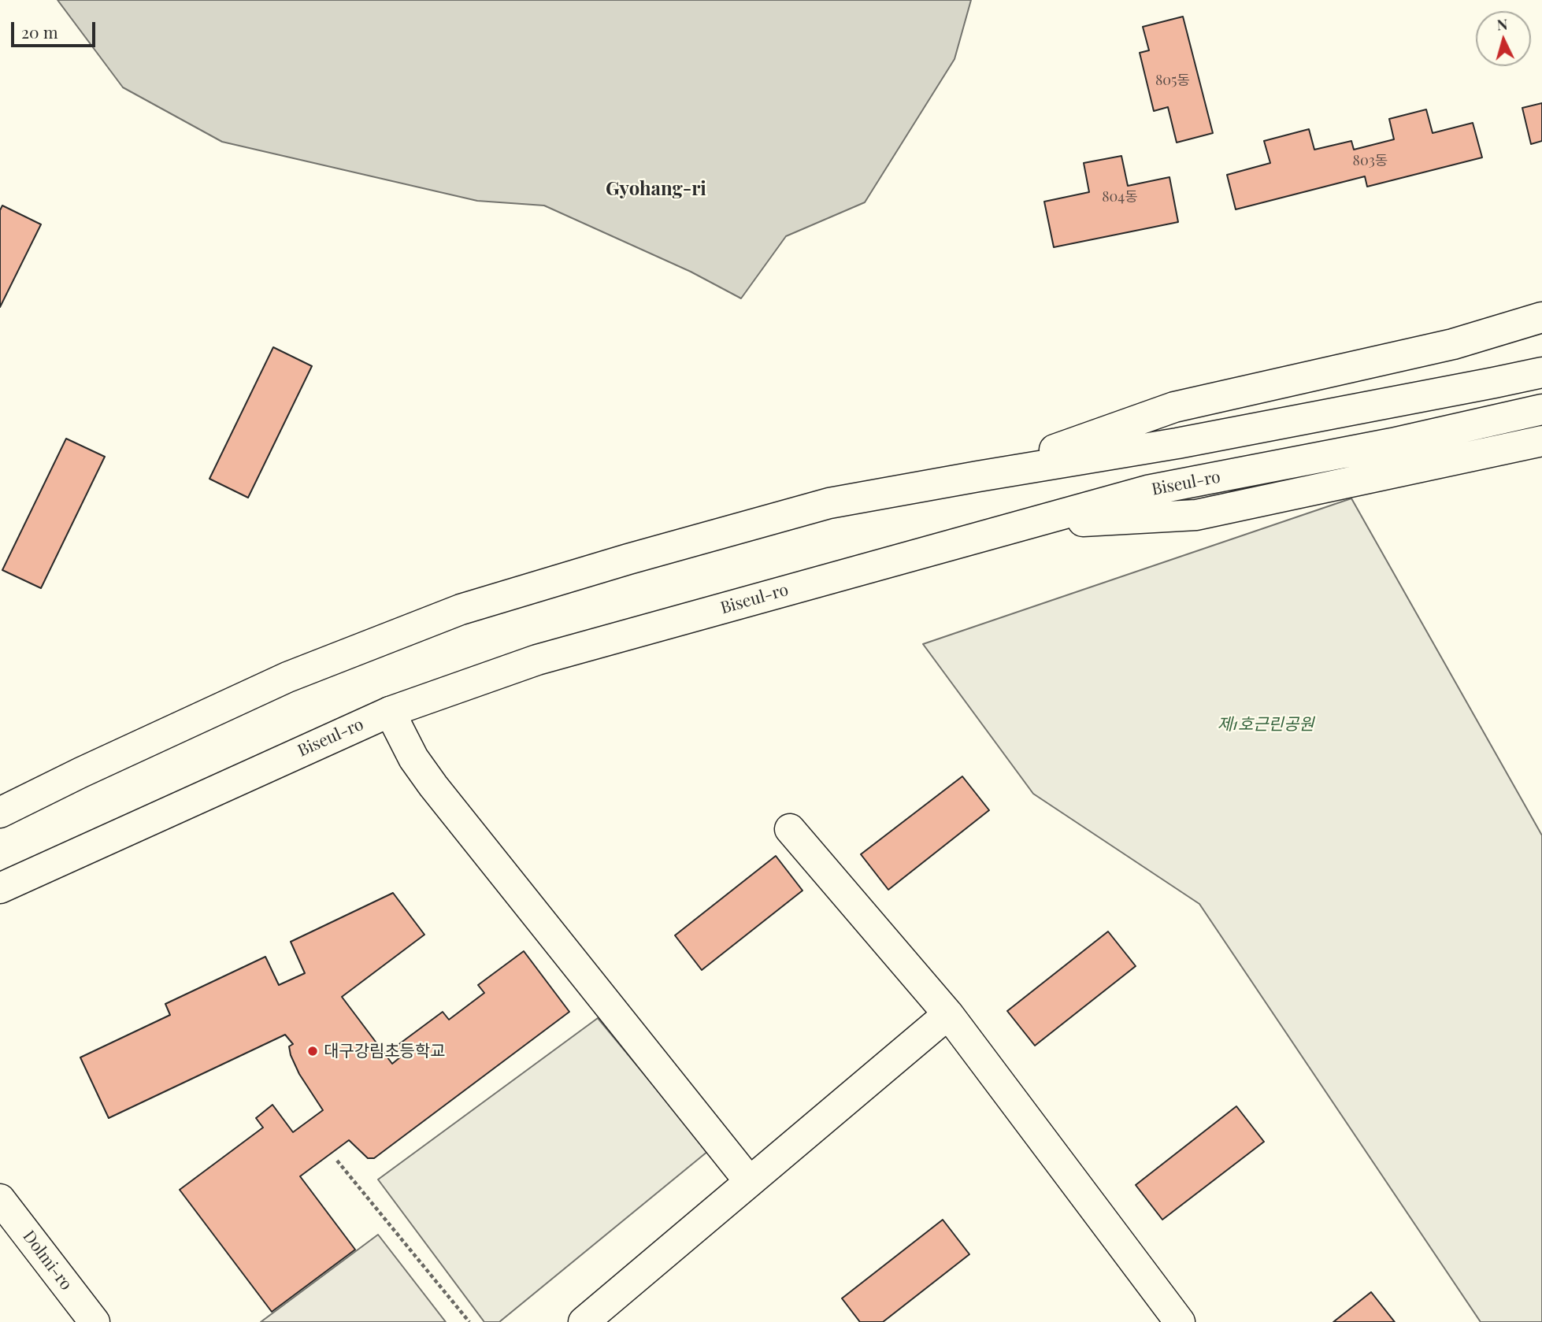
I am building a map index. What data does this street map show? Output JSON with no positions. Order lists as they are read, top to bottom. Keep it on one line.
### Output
{"streets":{"main road":["Biseul-ro","Dolmi-ro"]},"districts":["Gyohang-ri"],"parks":["제1호근린공원"],"places":["대구강림초등학교"],"house_numbers":["805동","803동","804동"],"scale_bar":"20 m","north":"top"}
